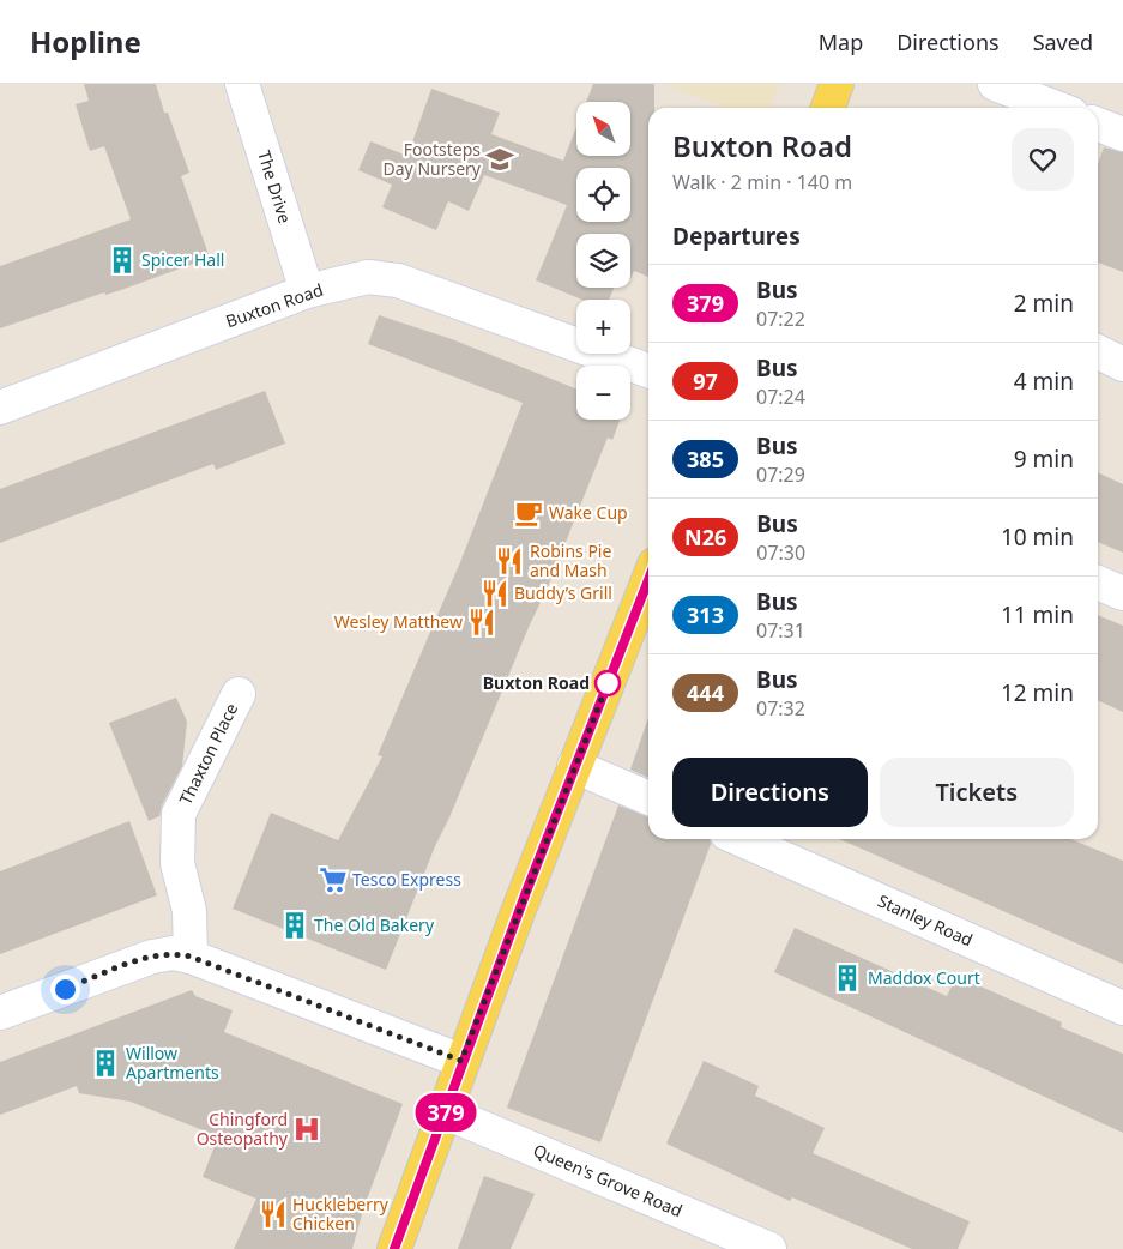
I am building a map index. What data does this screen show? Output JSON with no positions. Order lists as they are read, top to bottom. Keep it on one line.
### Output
{"streets":{"street":["The Drive","Buxton Road","Thaxton Place","Stanley Road","Queen's Grove Road"]},"crossings":[["The Drive","Buxton Road"]],"places":{"school or university":["Footsteps Day Nursery"],"building":["Spicer Hall","The Old Bakery","Maddox Court","Willow Apartments"],"cafe":["Wake Cup"],"restaurant":["Robins Pie and Mash","Buddy’s Grill","Wesley Matthew","Huckleberry Chicken"],"other":["Buxton Road"],"supermarket":["Tesco Express"],"hospital":["Chingford Osteopathy"]},"lines":["bus line 379"],"north":"top left","page":{"header":"Hopline","nav":["Map","Directions","Saved"],"on_map":"379","map_buttons":["+","−"],"heading":[["Buxton Road","Walk · 2 min · 140 m"],"Departures"],"list":[{"mark":"379","name":"Bus","note":"07:22","value":"2 min"},{"mark":"97","name":"Bus","note":"07:24","value":"4 min"},{"mark":"385","name":"Bus","note":"07:29","value":"9 min"},{"mark":"N26","name":"Bus","note":"07:30","value":"10 min"},{"mark":"313","name":"Bus","note":"07:31","value":"11 min"},{"mark":"444","name":"Bus","note":"07:32","value":"12 min"}],"buttons":["Directions","Tickets"]}}
